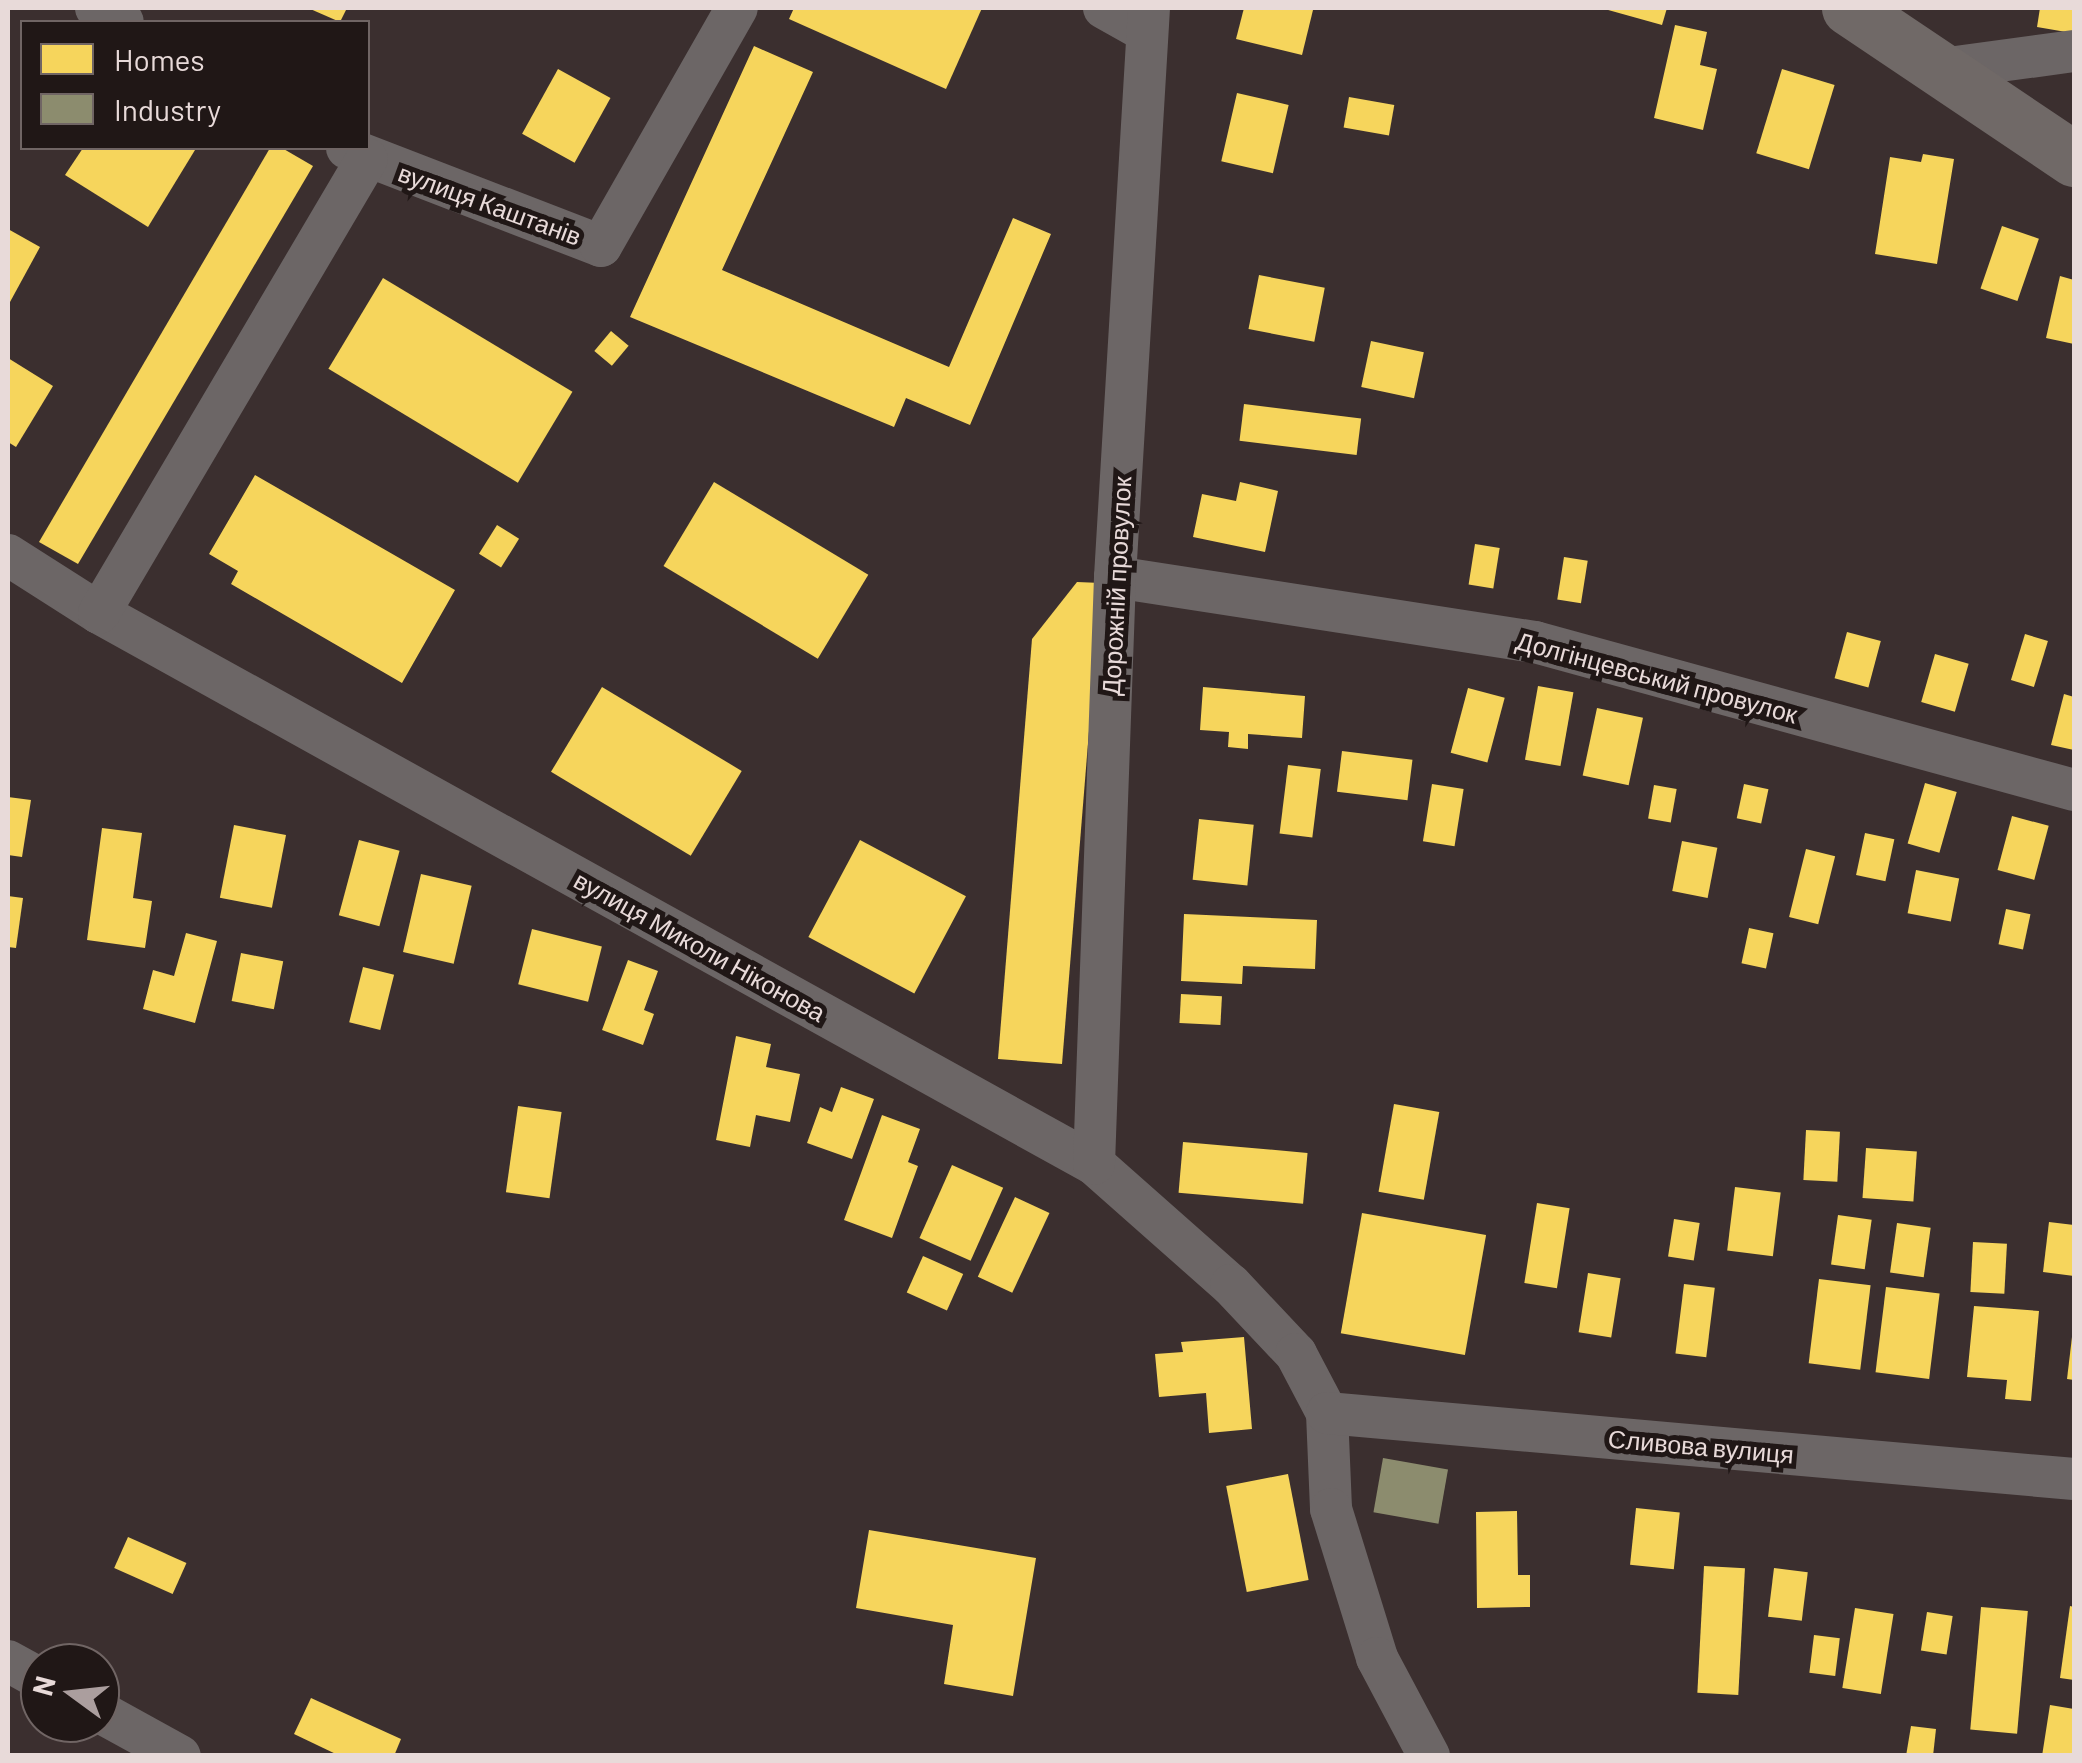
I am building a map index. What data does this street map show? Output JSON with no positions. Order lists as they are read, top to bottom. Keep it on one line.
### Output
{"streets":{"street":["вулиця Каштанів","Дорожній провулок","Долгінцевський провулок","вулиця Миколи Ніконова","Сливова вулиця"]},"crossings":[["Дорожній провулок","Долгінцевський провулок"],["Дорожній провулок","вулиця Миколи Ніконова"],["вулиця Миколи Ніконова","Сливова вулиця"]],"legend":["Homes","Industry"],"north":"left"}
